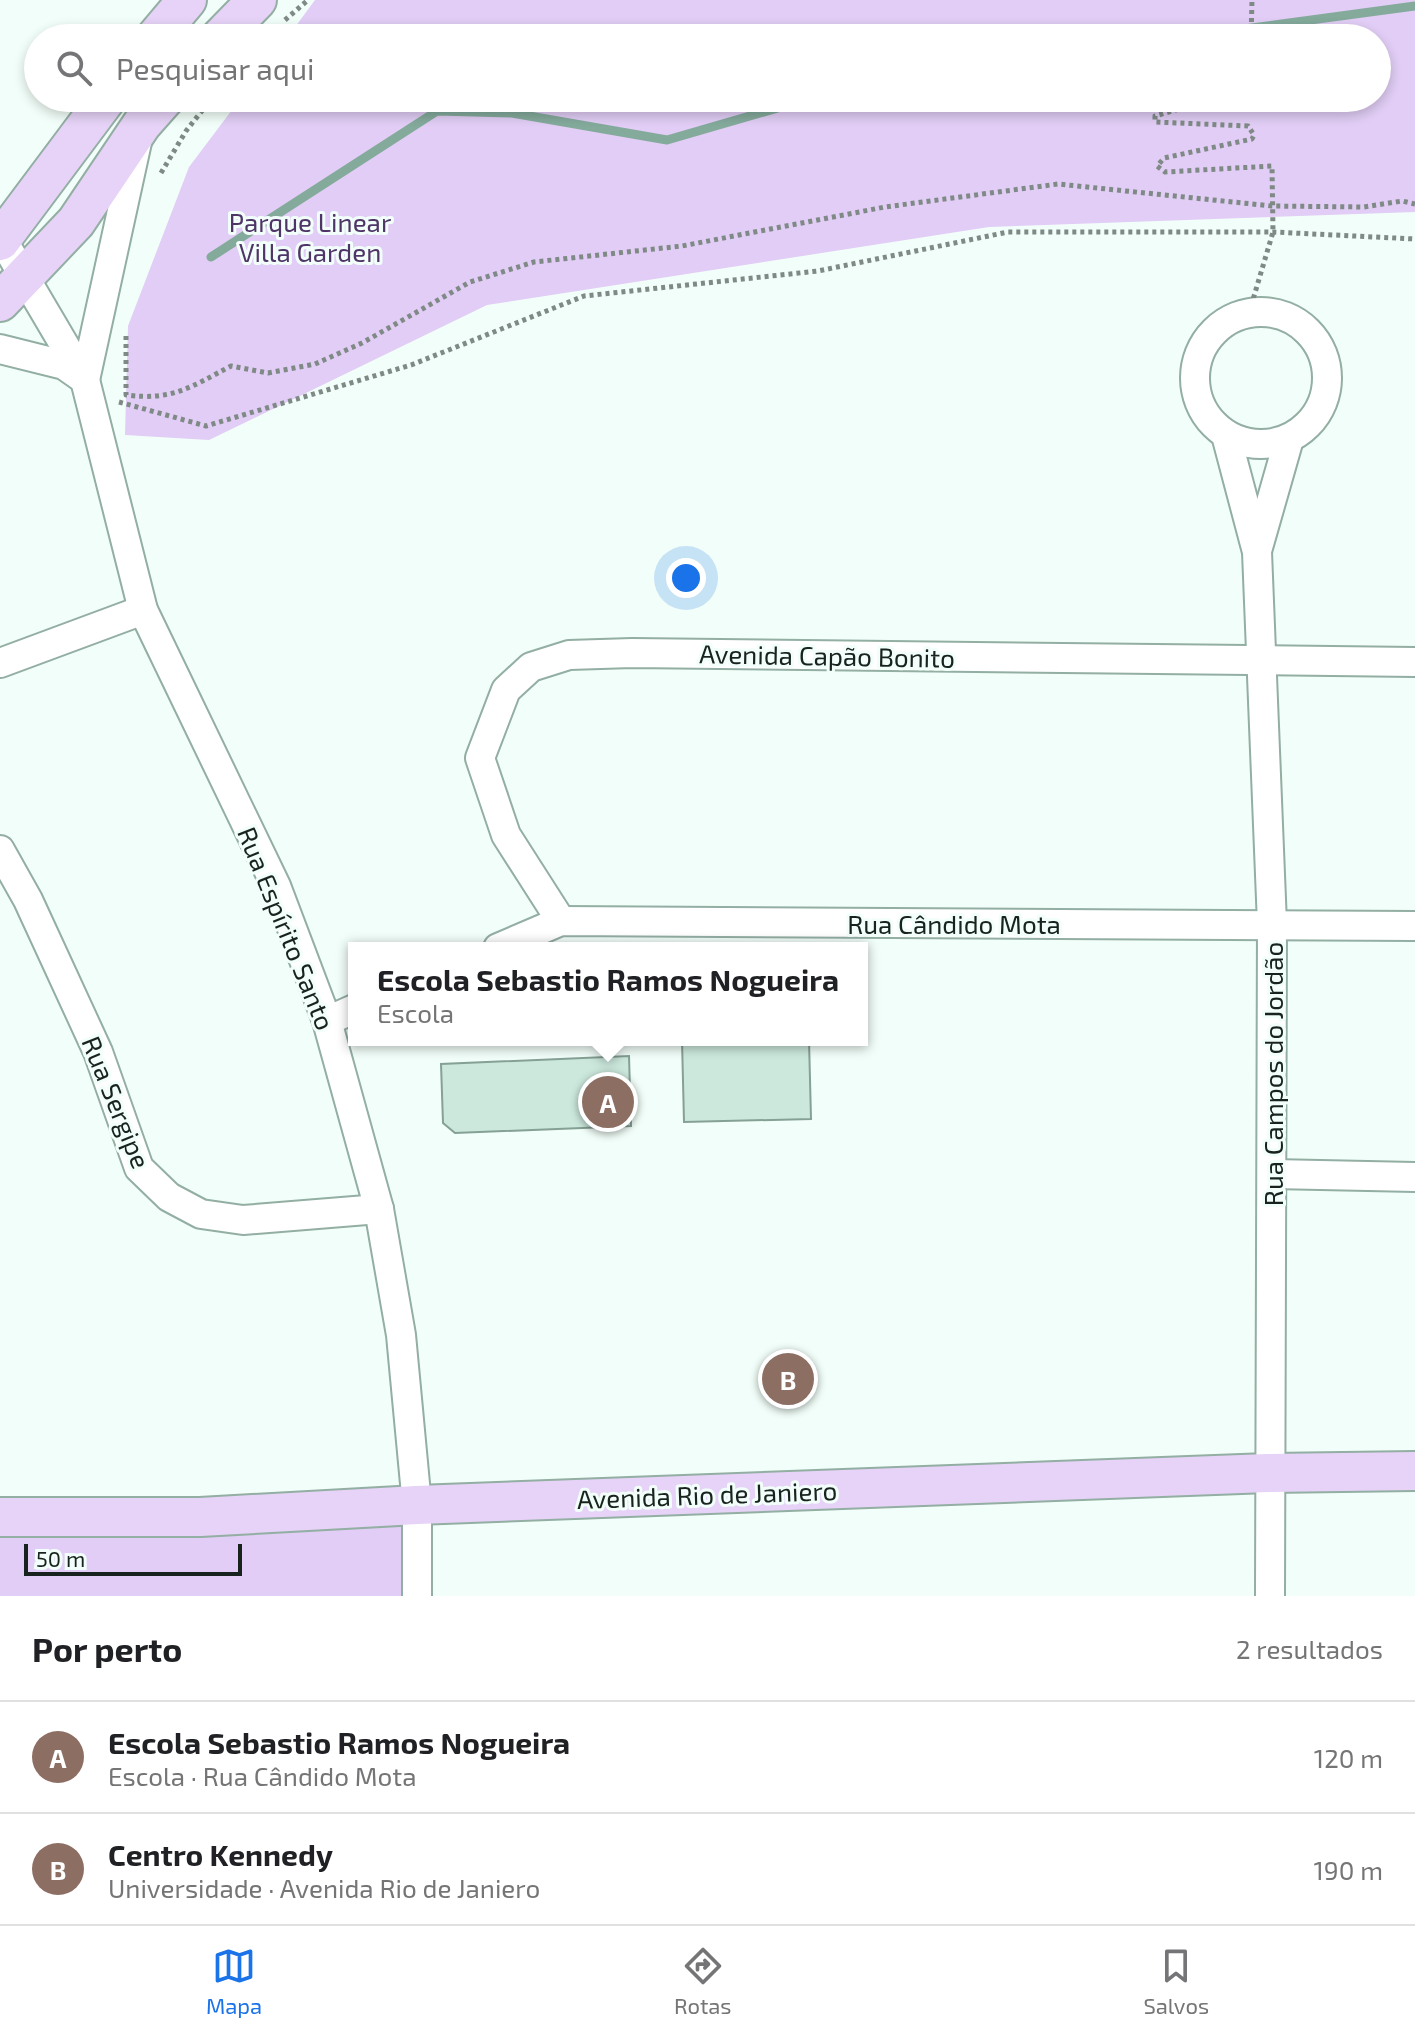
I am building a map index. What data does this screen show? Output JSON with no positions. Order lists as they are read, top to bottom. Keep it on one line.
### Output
{"streets":{"street":["Avenida Capão Bonito","Rua Cândido Mota","Rua Espírito Santo","Rua Campos do Jordão","Rua Sergipe","Avenida Rio de Janiero"]},"crossings":[["Avenida Capão Bonito","Rua Cândido Mota"],["Avenida Capão Bonito","Rua Campos do Jordão"],["Rua Cândido Mota","Rua Campos do Jordão"],["Rua Espírito Santo","Rua Sergipe"],["Rua Espírito Santo","Avenida Rio de Janiero"],["Rua Campos do Jordão","Avenida Rio de Janiero"]],"parks":["Parque Linear Villa Garden"],"scale_bar":"50 m","page":{"search":"Pesquisar aqui","popup":["Escola Sebastio Ramos Nogueira","Escola"],"pins":["A","B"],"scale":"50 m","heading":["Por perto","2 resultados"],"list":[{"mark":"A","name":"Escola Sebastio Ramos Nogueira","note":"Escola · Rua Cândido Mota","value":"120 m"},{"mark":"B","name":"Centro Kennedy","note":"Universidade · Avenida Rio de Janiero","value":"190 m"}],"nav":["Mapa","Rotas","Salvos"]}}
